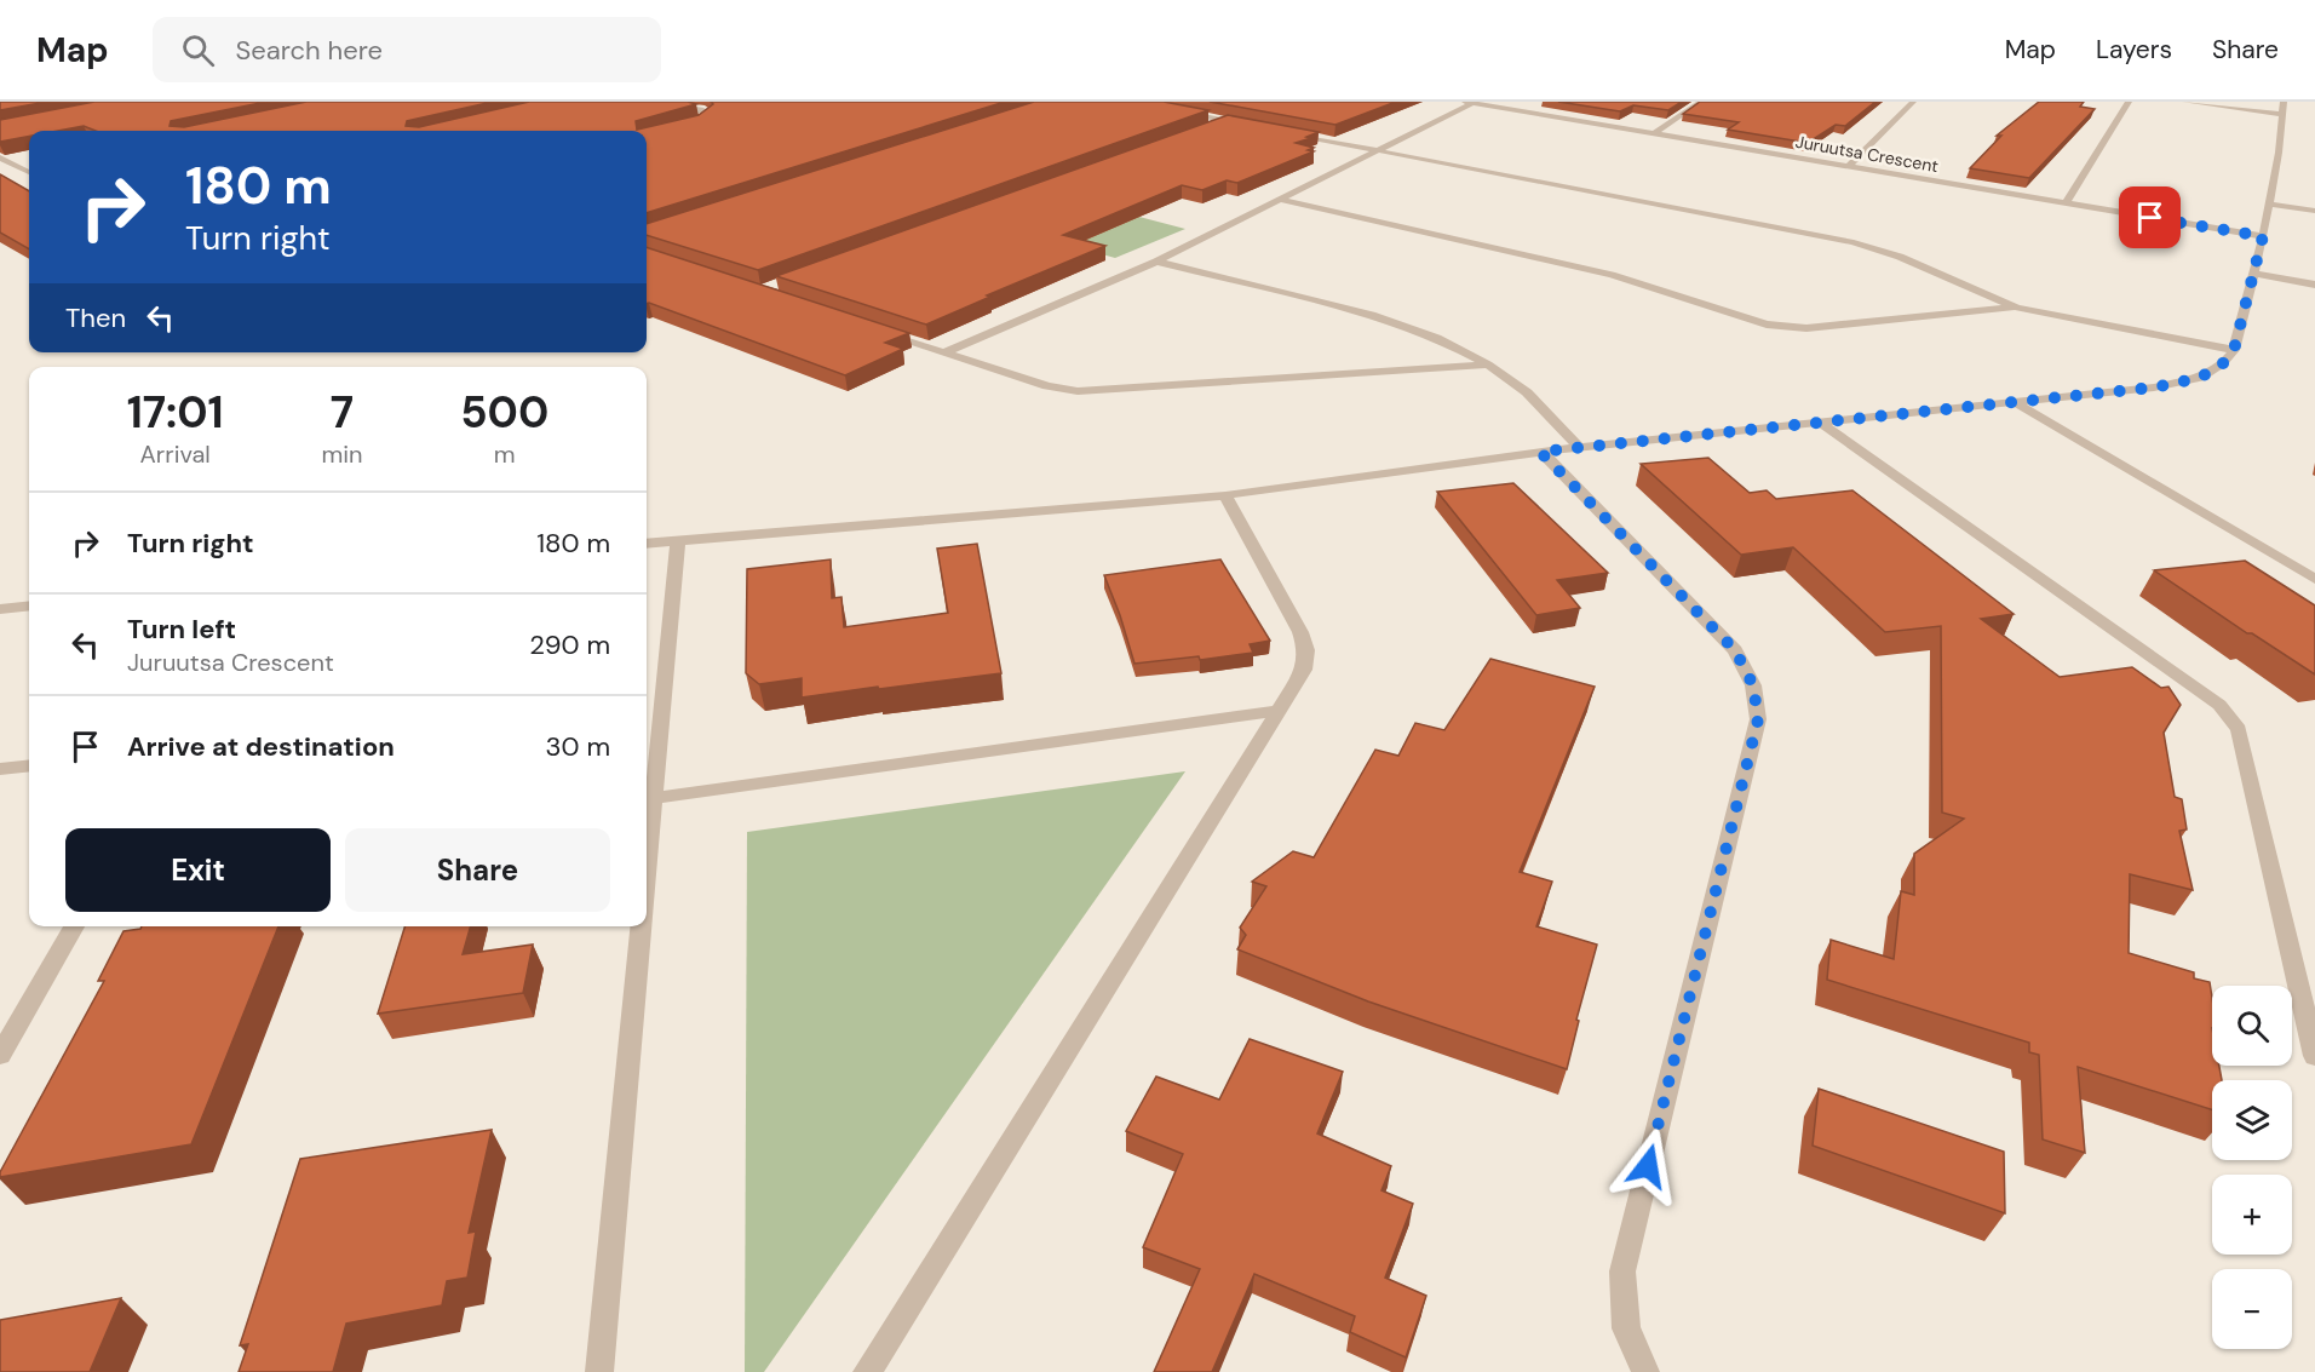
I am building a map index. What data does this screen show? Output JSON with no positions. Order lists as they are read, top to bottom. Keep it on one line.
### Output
{"streets":{"street":["Juruutsa Crescent"]},"page":{"header":"Map","search":"Search here","nav":["Map","Layers","Share"],"turn":["180 m","Turn right"],"then":"Then","eta":["17:01","Arrival","7","min","500","m"],"list":[{"name":"Turn right","value":"180 m"},{"name":"Turn left","note":"Juruutsa Crescent","value":"290 m"},{"name":"Arrive at destination","value":"30 m"}],"buttons":["Exit","Share"],"map_buttons":["+","−"]}}
